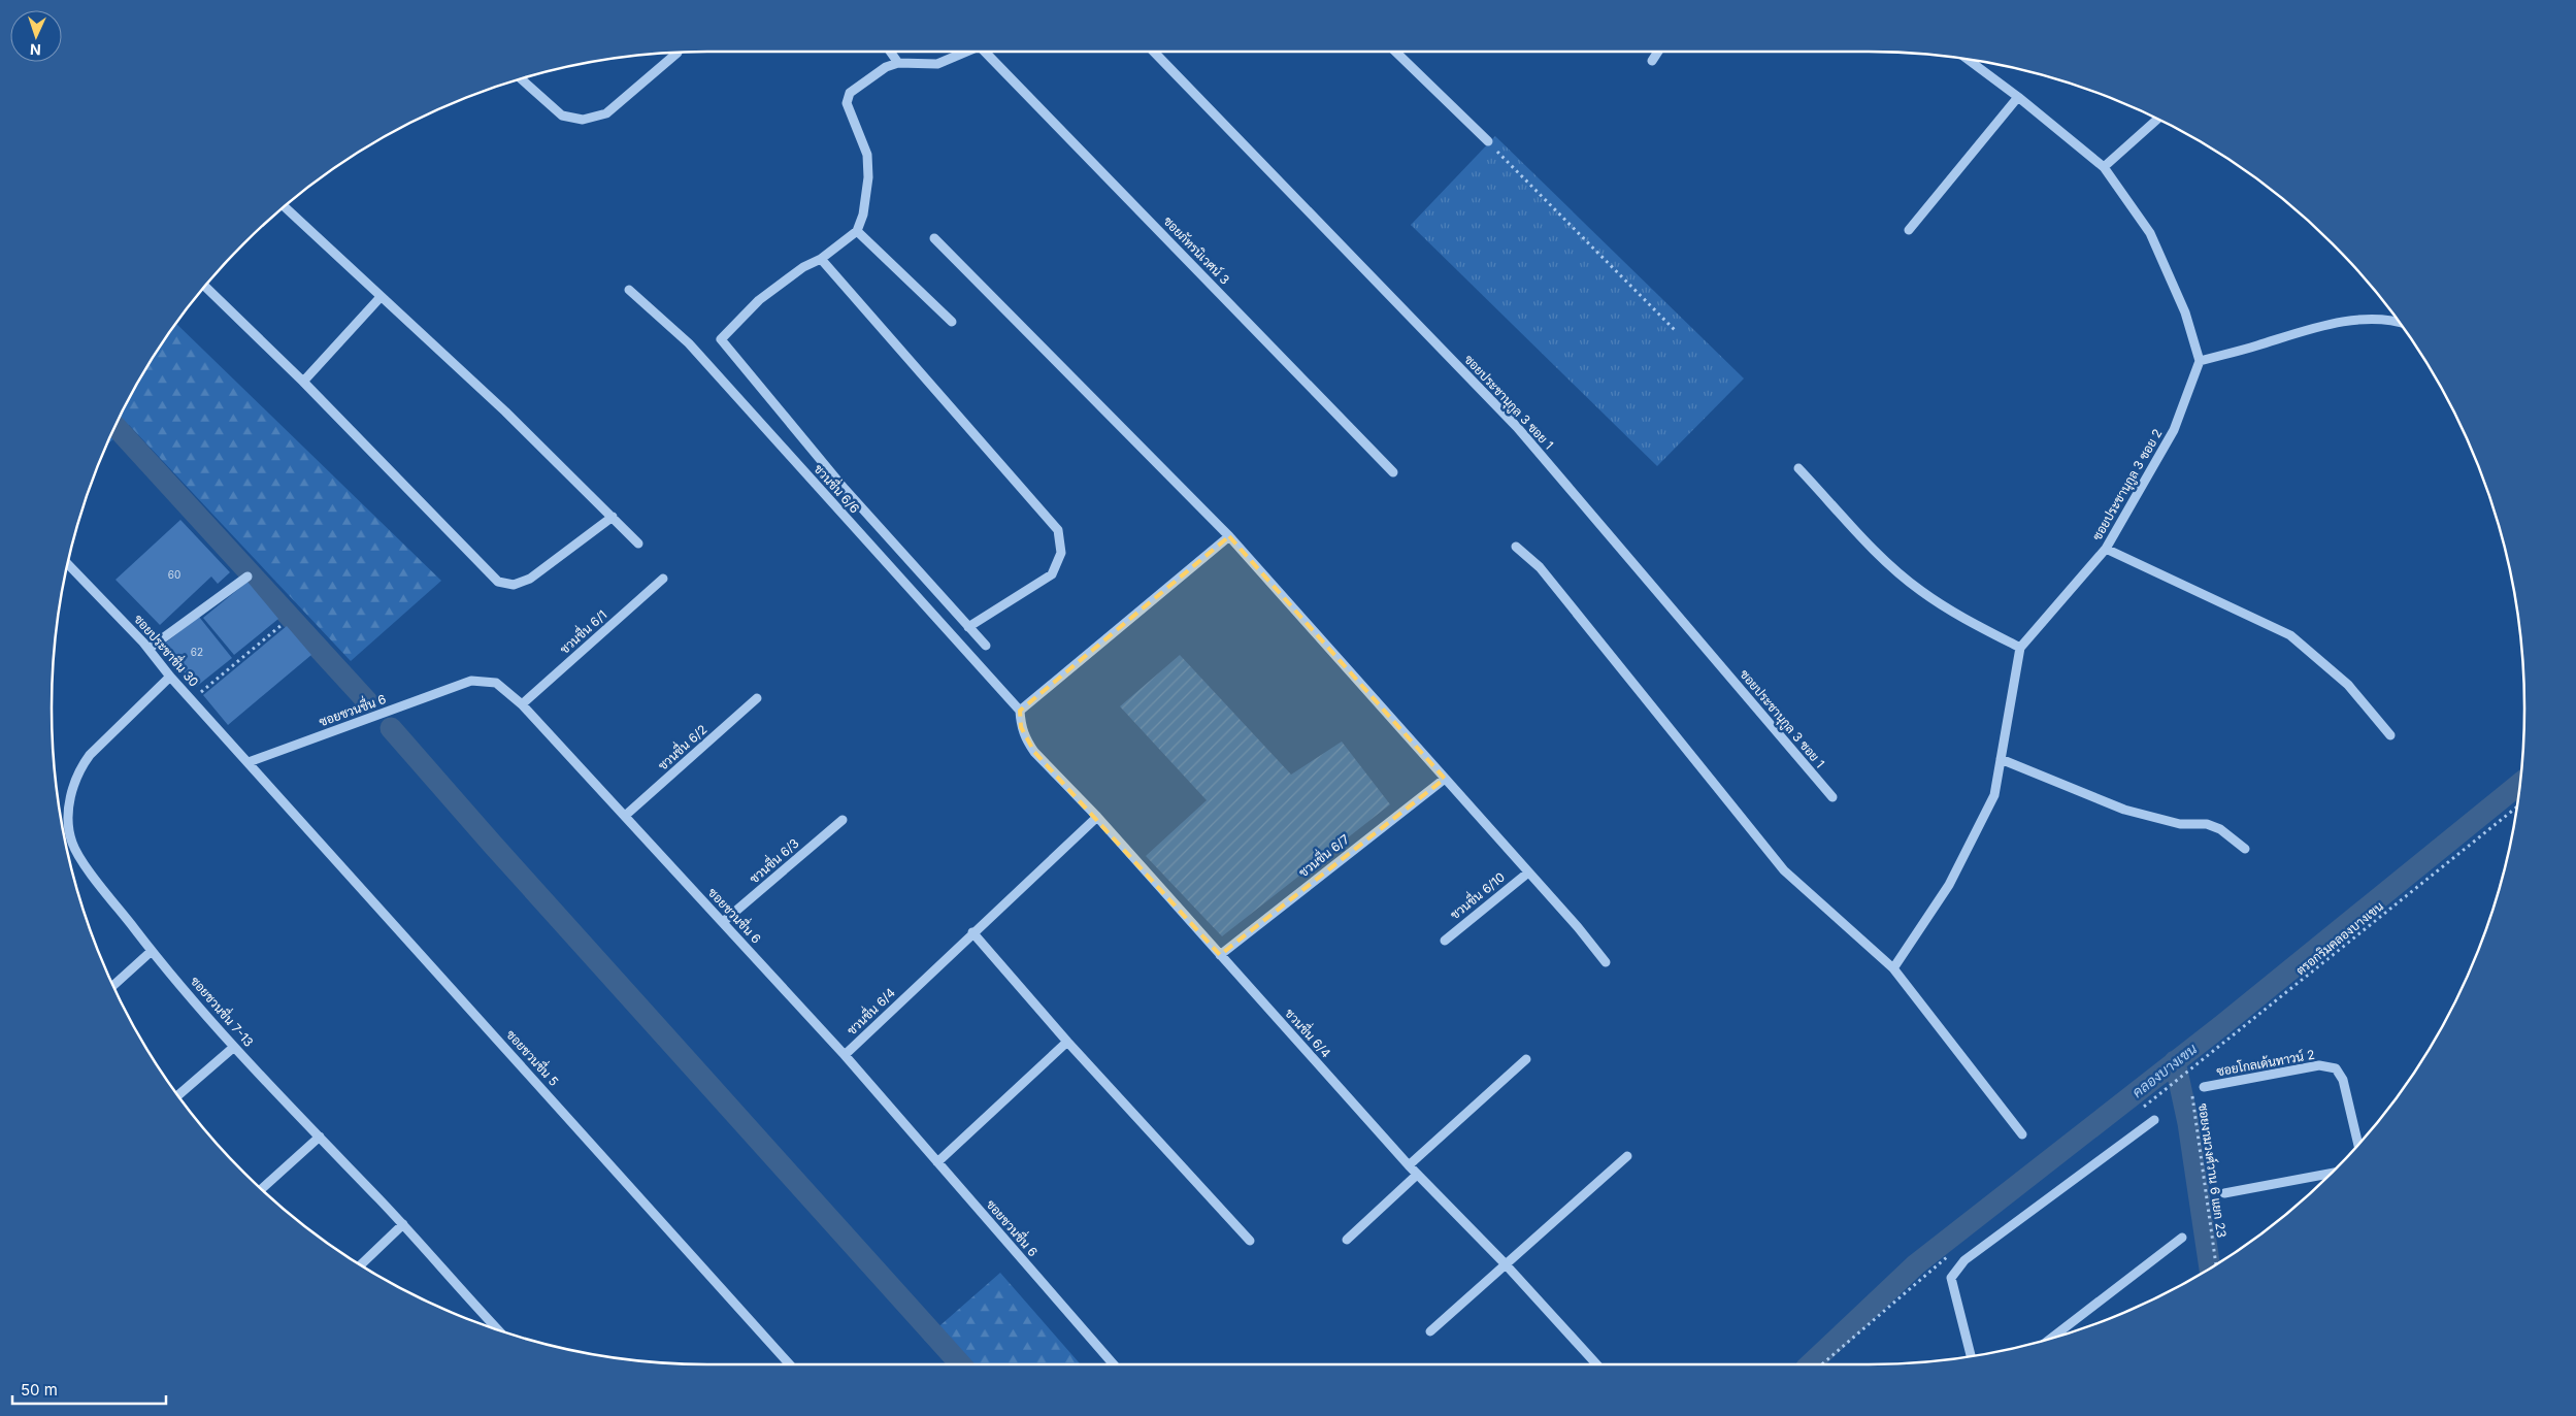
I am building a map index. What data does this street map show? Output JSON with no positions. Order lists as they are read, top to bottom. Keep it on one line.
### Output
{"streets":{"street":["ซอยภัทรนิเวศน์ 3","ซอยประชานุกูล 3 ซอย 1","ซอยประชานุกูล 3 ซอย 2","ชวนชื่น 6/6","ชวนชื่น 6/1","ซอยประชาชื่น 30","ซอยชวนชื่น 6","ชวนชื่น 6/2","ชวนชื่น 6/7","ชวนชื่น 6/3","ชวนชื่น 6/10","ซอยชวนชื่น 7-13","ชวนชื่น 6/4","ซอยชวนชื่น 5","ซอยโกลเด้นทาวน์ 2"],"path":["ตรอกริมคลองบางเขน","ซอยงามวงศ์วาน 6 แยก 23"]},"crossings":[["ชวนชื่น 6/6","ชวนชื่น 6/4"],["ชวนชื่น 6/1","ซอยชวนชื่น 6"],["ซอยประชาชื่น 30","ซอยชวนชื่น 6"],["ซอยประชาชื่น 30","ซอยชวนชื่น 7-13"],["ซอยประชาชื่น 30","ซอยชวนชื่น 5"],["ซอยชวนชื่น 6","ชวนชื่น 6/2"],["ซอยชวนชื่น 6","ชวนชื่น 6/3"],["ซอยชวนชื่น 6","ชวนชื่น 6/4"],["ซอยชวนชื่น 6","ซอยชวนชื่น 5"],["ชวนชื่น 6/7","ชวนชื่น 6/4"]],"water":["คลองบางเขน"],"house_numbers":["60","62"],"scale_bar":"50 m","north":"bottom"}
